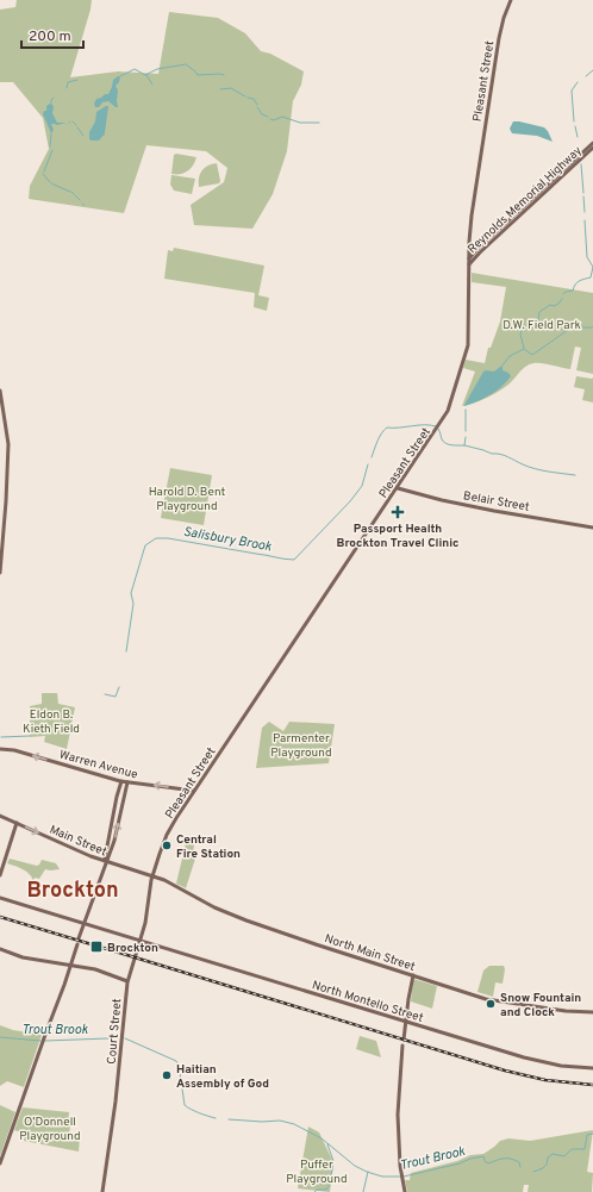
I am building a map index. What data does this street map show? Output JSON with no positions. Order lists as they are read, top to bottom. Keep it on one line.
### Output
{"streets":{"main road":["Pleasant Street","Reynolds Memorial Highway","Belair Street","Warren Avenue","Main Street","North Main Street","North Montello Street","Court Street"]},"crossings":[["Pleasant Street","Reynolds Memorial Highway"],["Pleasant Street","Belair Street"],["Pleasant Street","Warren Avenue"],["Pleasant Street","Main Street"],["Pleasant Street","North Main Street"],["Pleasant Street","Court Street"],["Main Street","North Main Street"],["Main Street","Court Street"],["North Main Street","Court Street"],["North Montello Street","Court Street"]],"one_way":["Warren Avenue","Main Street"],"districts":["Brockton"],"water":["Salisbury Brook","Trout Brook"],"parks":["D.W. Field Park","Harold D. Bent Playground","Eldon B. Kieth Field","Parmenter Playground","O'Donnell Playground","Puffer Playground"],"places":{"health":["Passport Health Brockton Travel Clinic"],"other":["Central Fire Station","Snow Fountain and Clock","Haitian Assembly of God"],"transit":["Brockton"]},"scale_bar":"200 m"}
